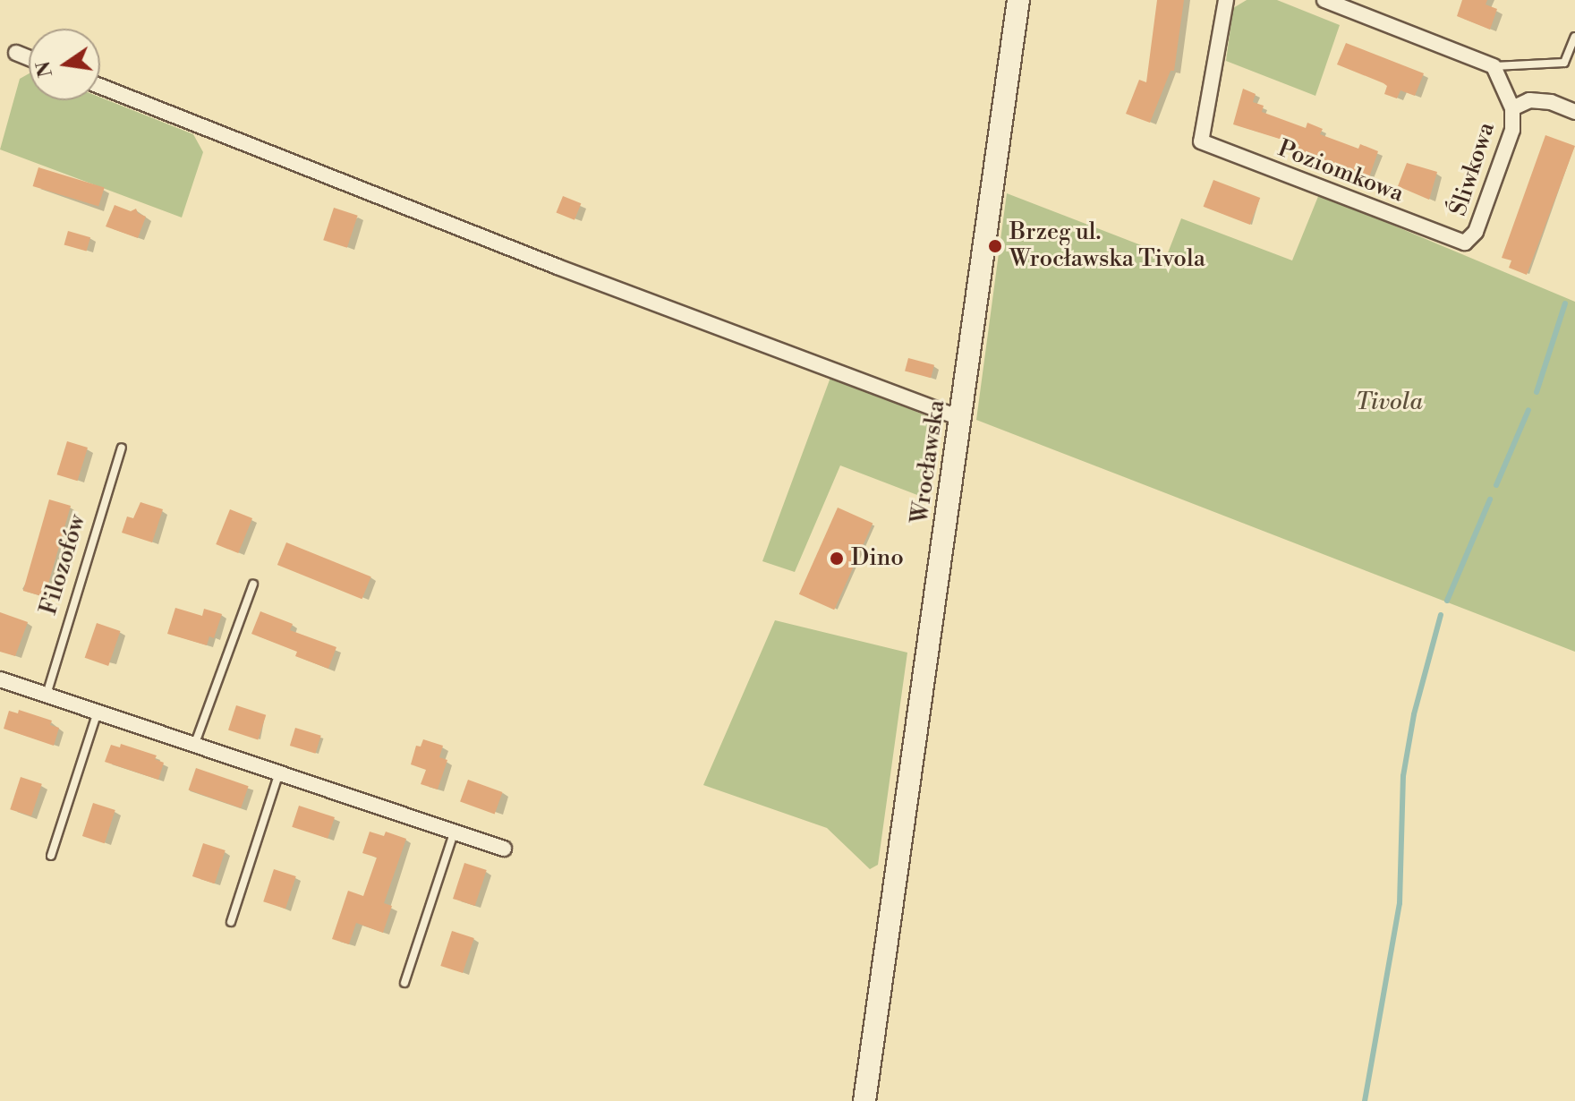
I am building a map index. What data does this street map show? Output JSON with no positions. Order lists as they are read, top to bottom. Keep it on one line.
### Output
{"streets":{"street":["Śliwkowa","Poziomkowa","Wrocławska"],"lane":["Filozofów"]},"crossings":[["Śliwkowa","Poziomkowa"]],"parks":["Tivola"],"places":["Brzeg ul. Wrocławska Tivola","Dino"],"north":"left"}
